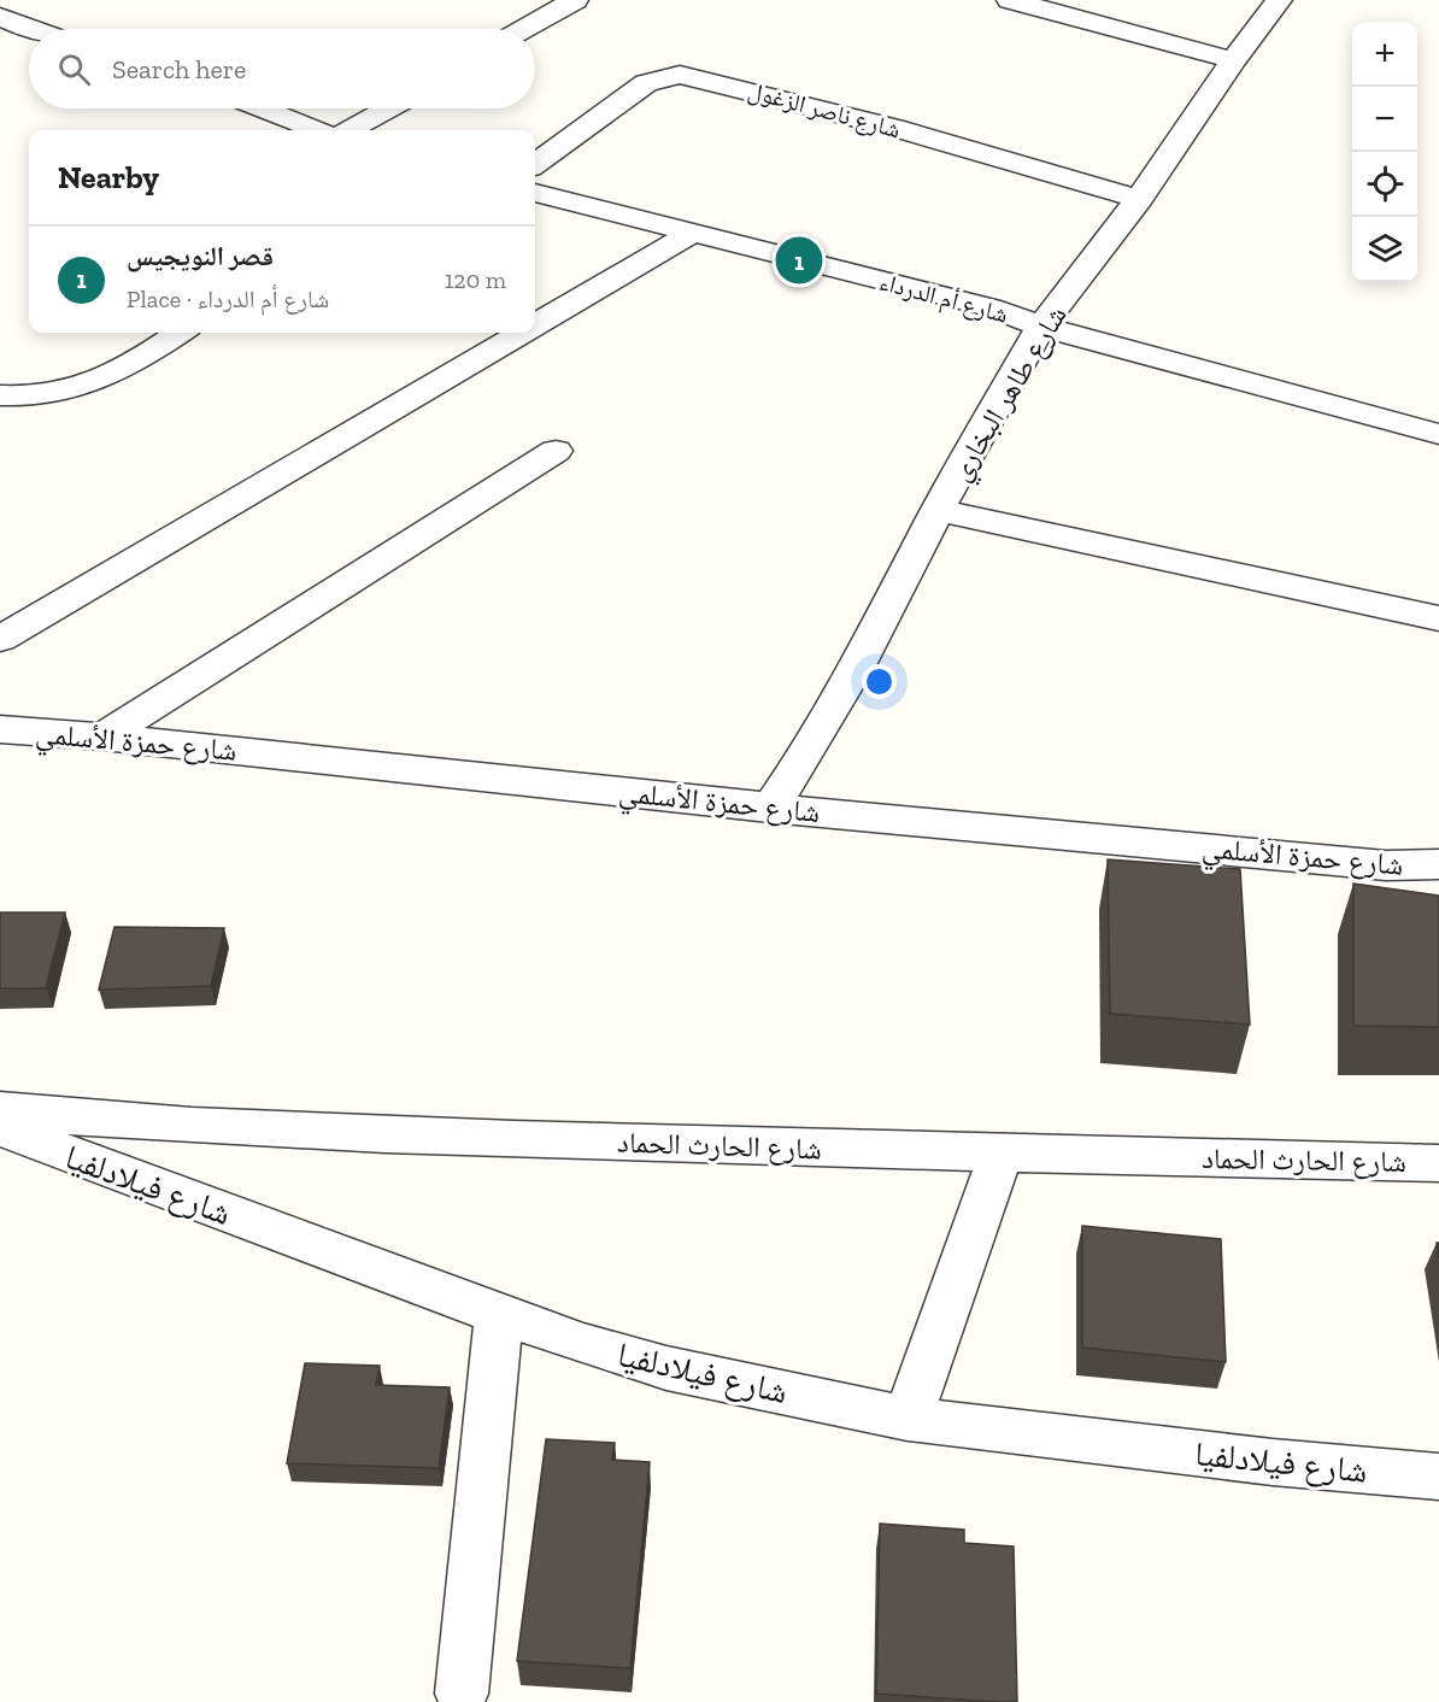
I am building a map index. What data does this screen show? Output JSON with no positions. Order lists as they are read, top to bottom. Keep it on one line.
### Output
{"streets":{"street":["شارع ناصر الزغول","شارع أم الدرداء","شارع طاهر البخاري","شارع حمزة الأسلمي","شارع الحارث الحماد","شارع فيلادلفيا"]},"crossings":[["شارع ناصر الزغول","شارع طاهر البخاري"],["شارع أم الدرداء","شارع طاهر البخاري"],["شارع طاهر البخاري","شارع حمزة الأسلمي"]],"page":{"map_buttons":["+","−"],"search":"Search here","heading":"Nearby","list":[{"mark":"1","name":"قصر النويجيس","note":"Place · شارع أم الدرداء","value":"120 m"}],"pins":"1"}}
